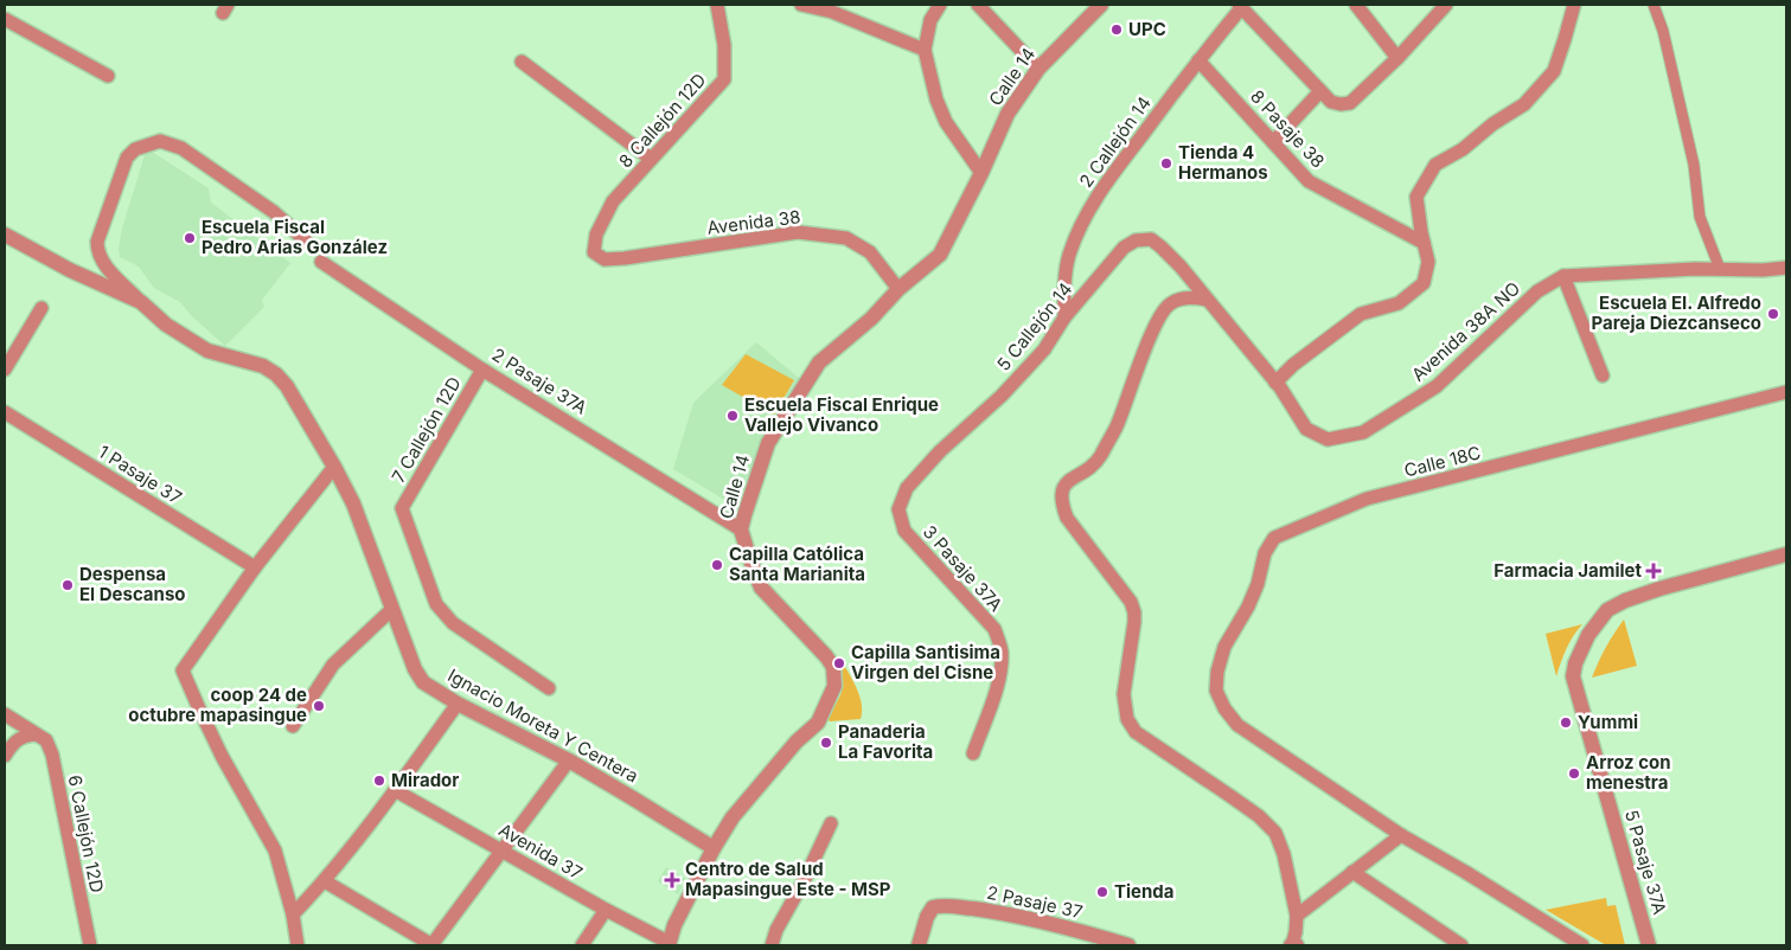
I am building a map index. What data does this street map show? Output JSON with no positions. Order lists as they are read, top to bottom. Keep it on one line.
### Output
{"streets":{"street":["Calle 14","8 Callejón 12D","8 Pasaje 38","2 Callejón 14","Avenida 38","5 Callejón 14","Avenida 38A NO","2 Pasaje 37A","7 Callejón 12D","Calle 18C","1 Pasaje 37","3 Pasaje 37A","Ignacio Moreta Y Centera","6 Callejón 12D","Avenida 37","5 Pasaje 37A","2 Pasaje 37"]},"crossings":[["Calle 14","Avenida 38"],["Calle 14","2 Pasaje 37A"],["Calle 14","Ignacio Moreta Y Centera"],["Calle 14","Avenida 37"],["8 Callejón 12D","Avenida 38"],["8 Pasaje 38","2 Callejón 14"],["2 Callejón 14","5 Callejón 14"],["5 Callejón 14","Avenida 38A NO"],["5 Callejón 14","3 Pasaje 37A"],["2 Pasaje 37A","7 Callejón 12D"]],"places":{"other":["UPC","Tienda 4 Hermanos","Escuela Fiscal Pedro Arias González","Escuela EI. Alfredo Pareja Diezcanseco","Escuela Fiscal Enrique Vallejo Vivanco","Capilla Católica Santa Marianita","Despensa El Descanso","Capilla Santisima Virgen del Cisne","coop 24 de octubre mapasingue","Yummi","Panaderia La Favorita","Arroz con menestra","Mirador","Tienda"],"health":["Farmacia Jamilet","Centro de Salud Mapasingue Este - MSP"]}}
